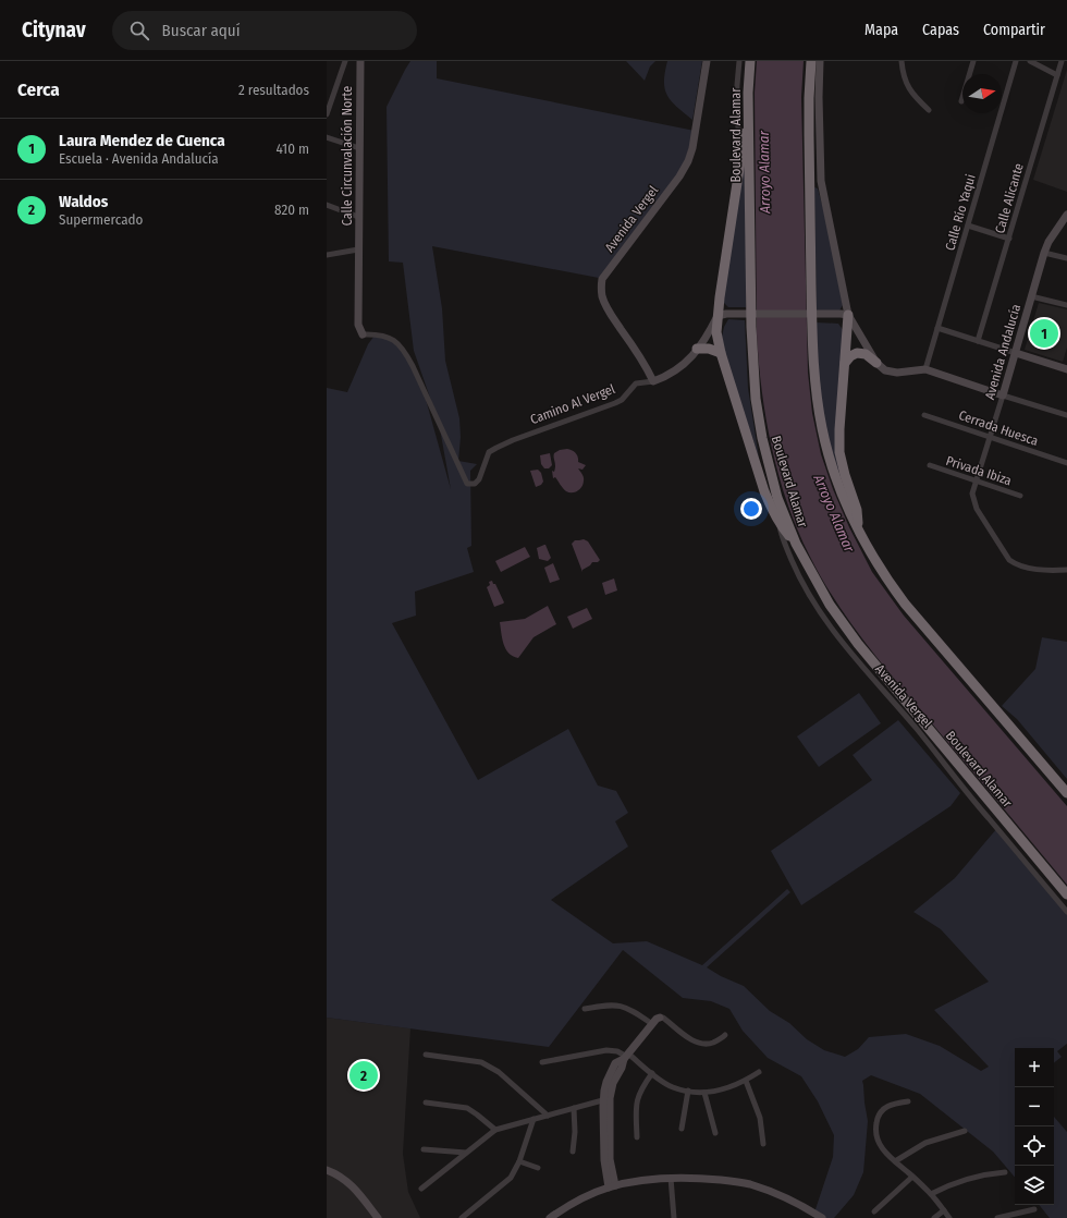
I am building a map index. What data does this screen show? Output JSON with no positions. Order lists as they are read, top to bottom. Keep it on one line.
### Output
{"streets":{"highway":["Boulevard Alamar"],"street":["Calle Circunvalación Norte","Calle Alicante","Calle Río Yaqui","Avenida Vergel","Avenida Andalucía","Camino Al Vergel","Cerrada Huesca","Privada Ibiza"]},"crossings":[["Calle Circunvalación Norte","Camino Al Vergel"],["Avenida Vergel","Camino Al Vergel"],["Avenida Andalucía","Cerrada Huesca"],["Avenida Andalucía","Privada Ibiza"]],"water":["Arroyo Alamar"],"north":"right","page":{"header":"Citynav","search":"Buscar aquí","nav":["Mapa","Capas","Compartir"],"heading":["Cerca","2 resultados"],"list":[{"mark":"1","name":"Laura Mendez de Cuenca","note":"Escuela · Avenida Andalucía","value":"410 m"},{"mark":"2","name":"Waldos","note":"Supermercado","value":"820 m"}],"pins":["1","2"],"map_buttons":["+","−"]}}
